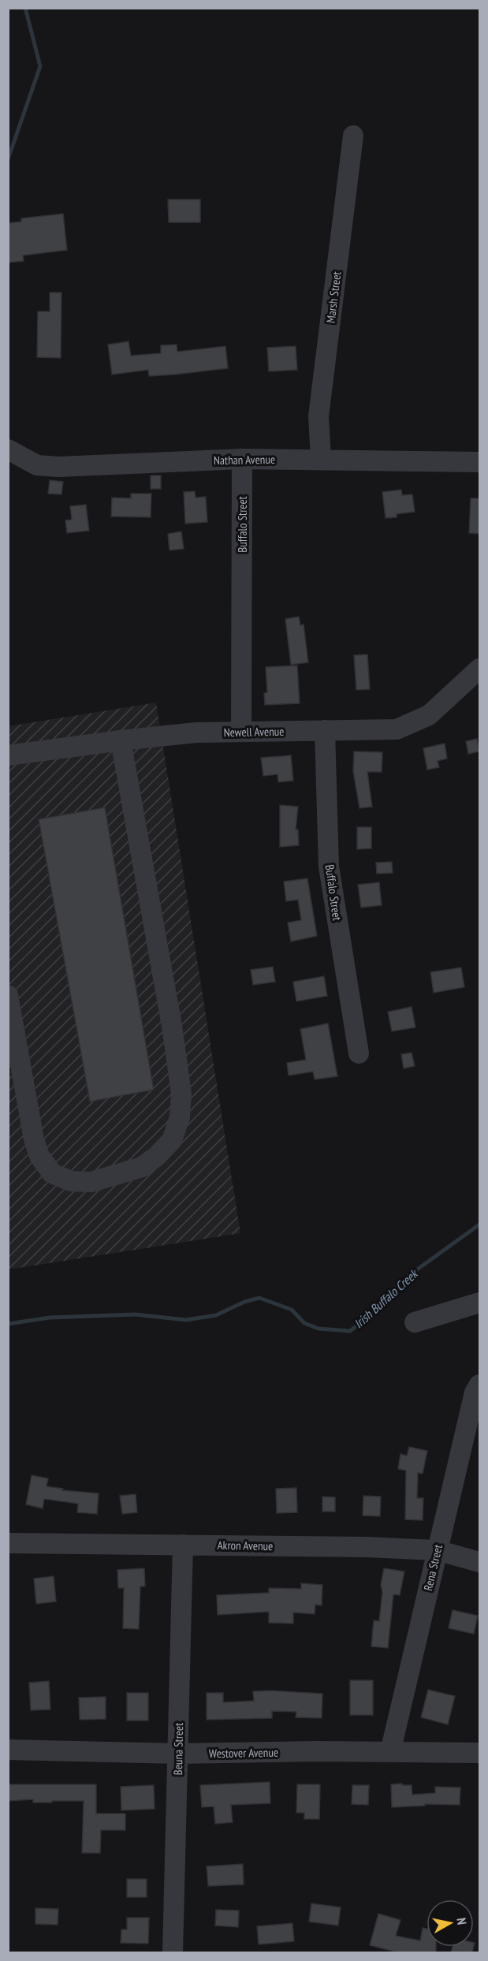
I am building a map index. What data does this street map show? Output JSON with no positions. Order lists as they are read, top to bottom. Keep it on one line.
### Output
{"streets":{"street":["Marsh Street","Nathan Avenue","Buffalo Street","Newell Avenue","Akron Avenue","Rena Street","Beuna Street","Westover Avenue"]},"crossings":[["Marsh Street","Nathan Avenue"],["Nathan Avenue","Buffalo Street"],["Buffalo Street","Newell Avenue"],["Akron Avenue","Rena Street"],["Akron Avenue","Beuna Street"],["Rena Street","Westover Avenue"],["Beuna Street","Westover Avenue"]],"water":["Irish Buffalo Creek"],"north":"right"}
